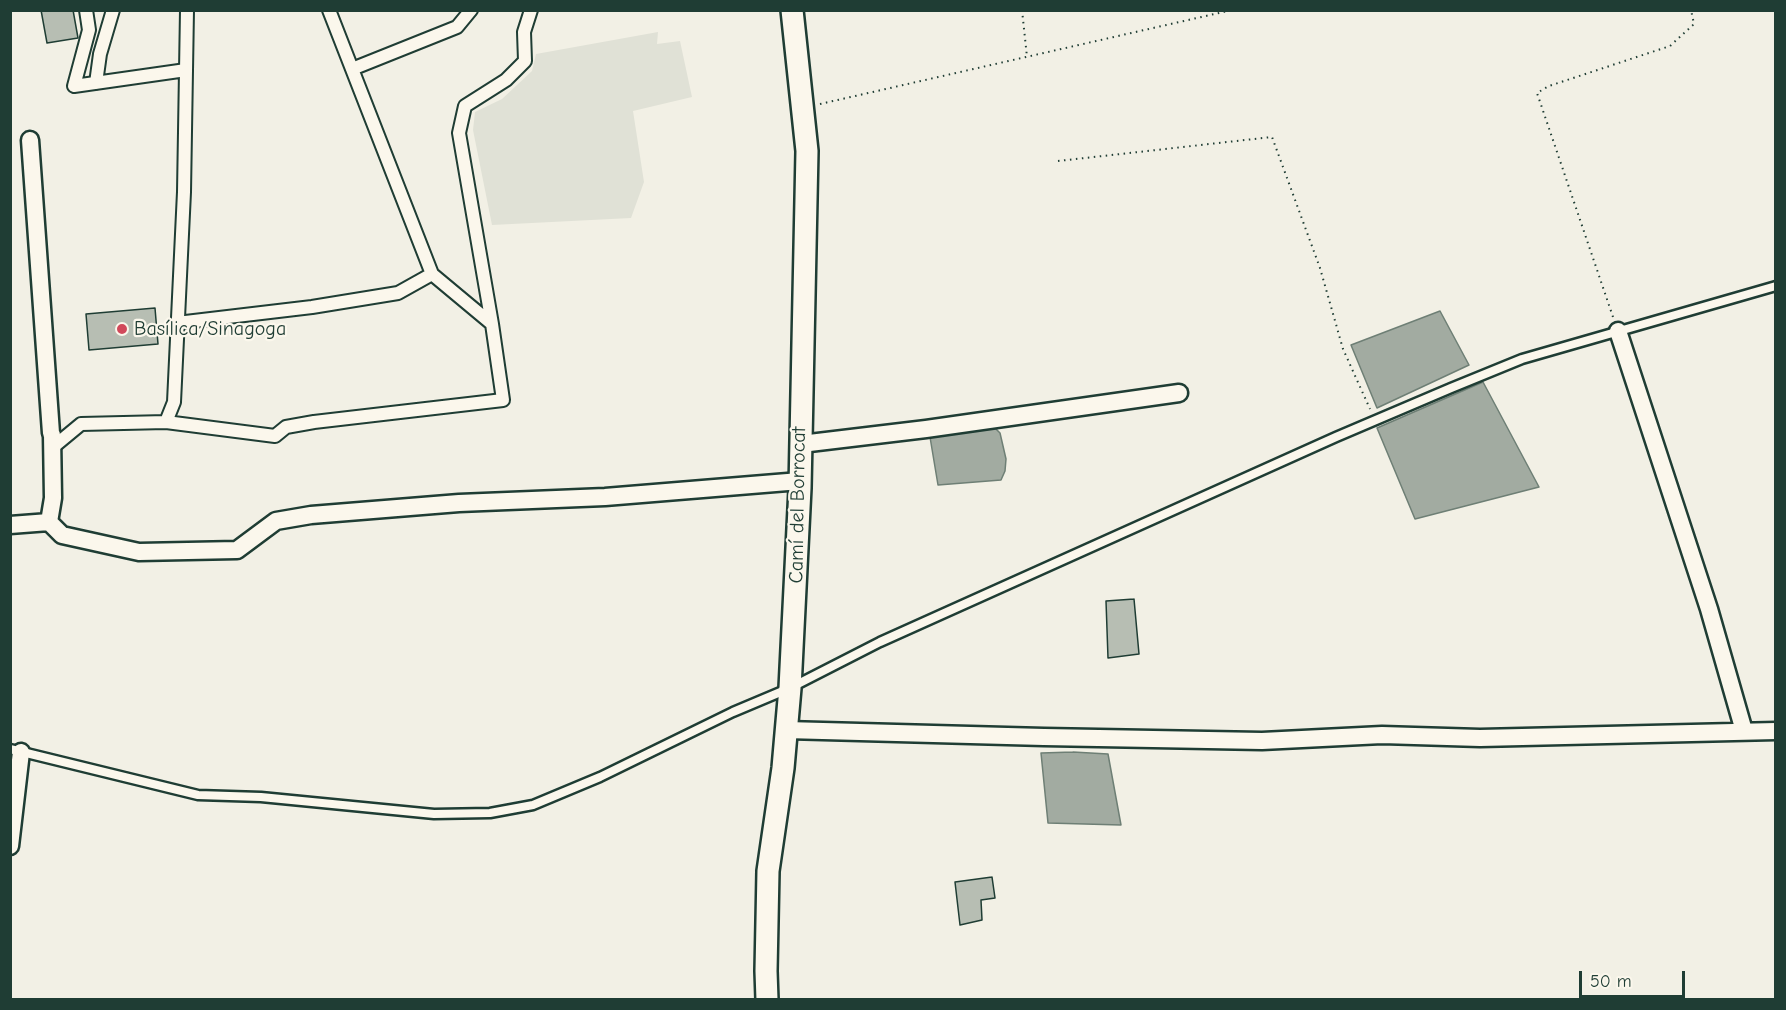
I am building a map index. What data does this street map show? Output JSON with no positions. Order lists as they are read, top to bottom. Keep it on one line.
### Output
{"streets":{"street":["Camí del Borrocat"]},"places":["Basílica/Sinagoga"],"scale_bar":"50 m"}
